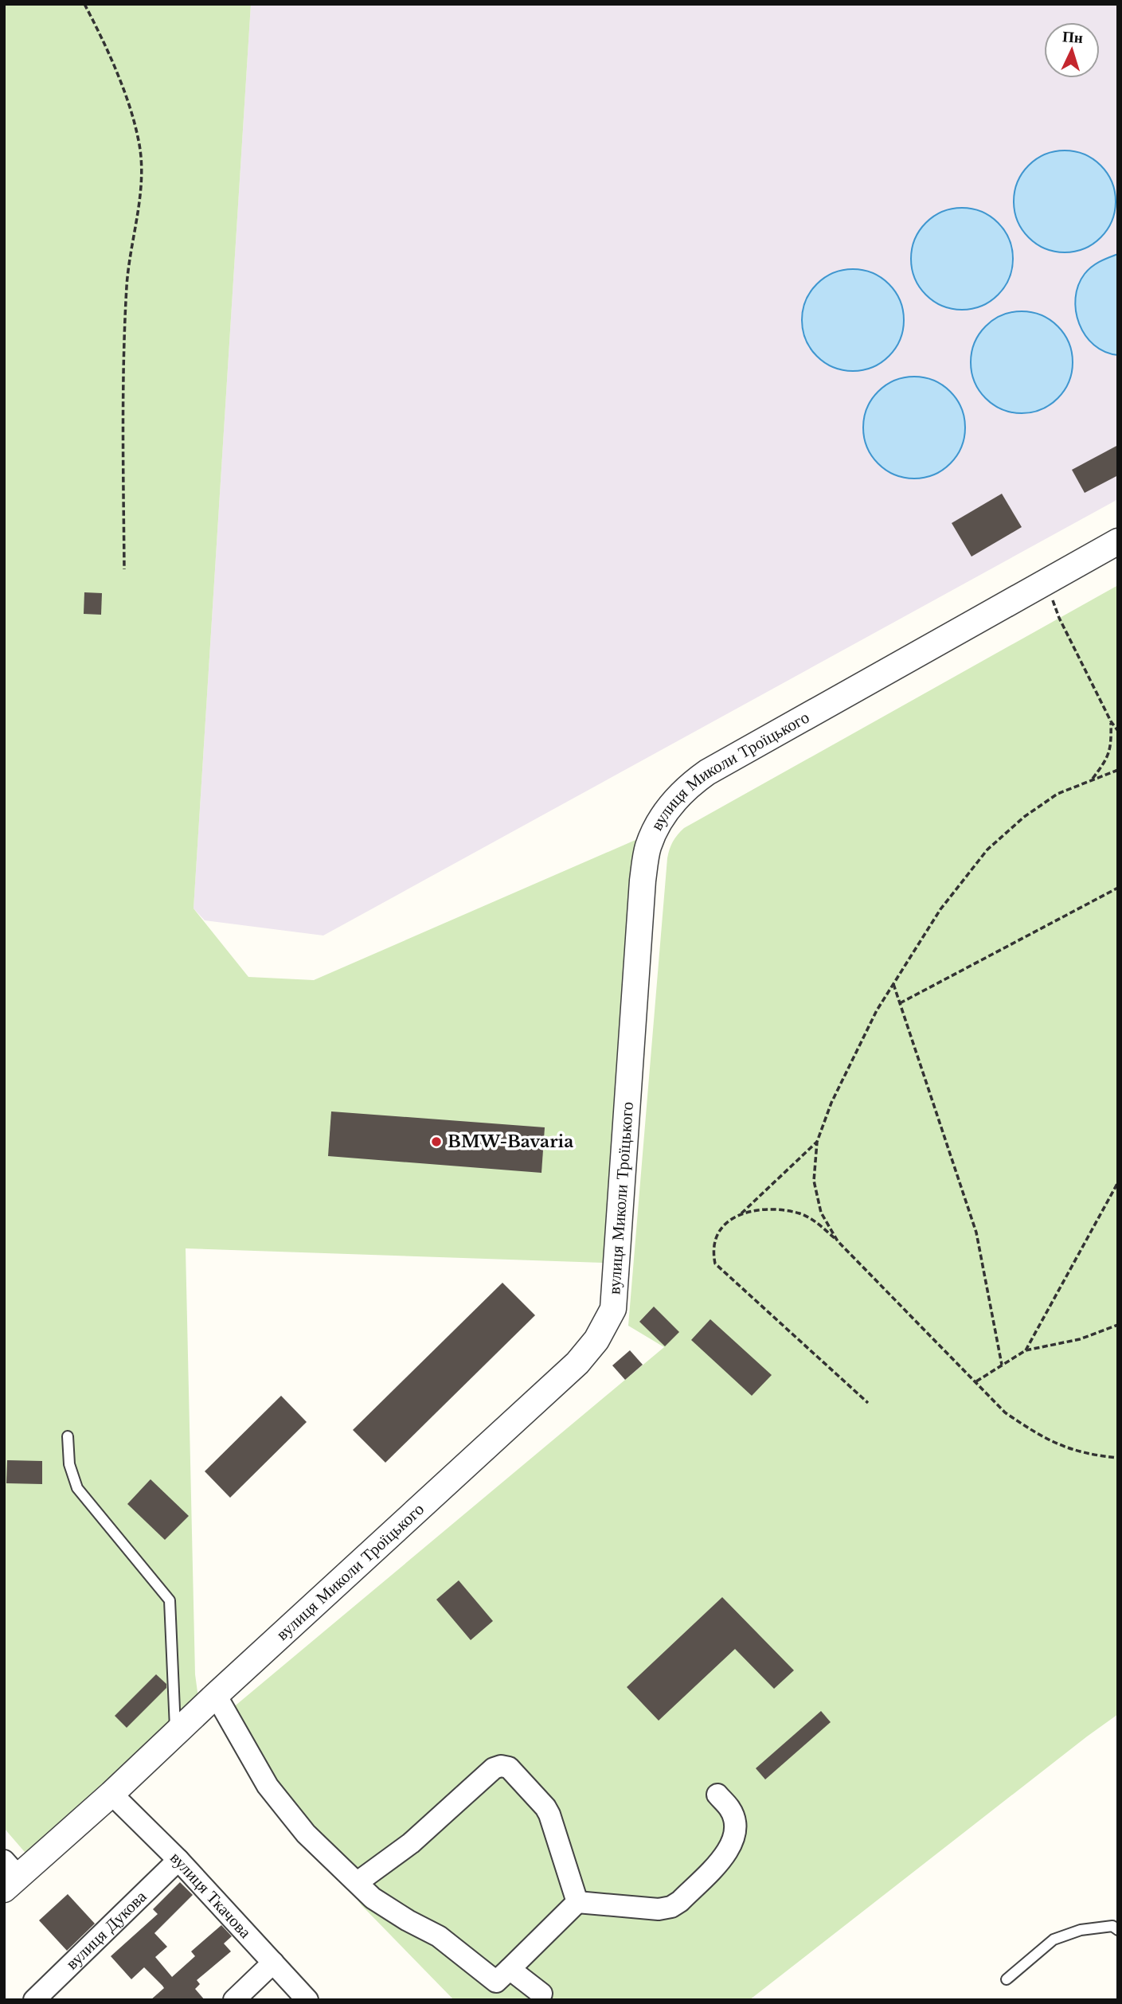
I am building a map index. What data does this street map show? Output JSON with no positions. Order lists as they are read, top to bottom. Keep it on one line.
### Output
{"streets":{"street":["вулиця Миколи Троїцького","вулиця Ткачова","вулиця Дукова"]},"crossings":[["вулиця Миколи Троїцького","вулиця Ткачова"],["вулиця Ткачова","вулиця Дукова"]],"places":["BMW-Bavaria"],"north":"top"}
